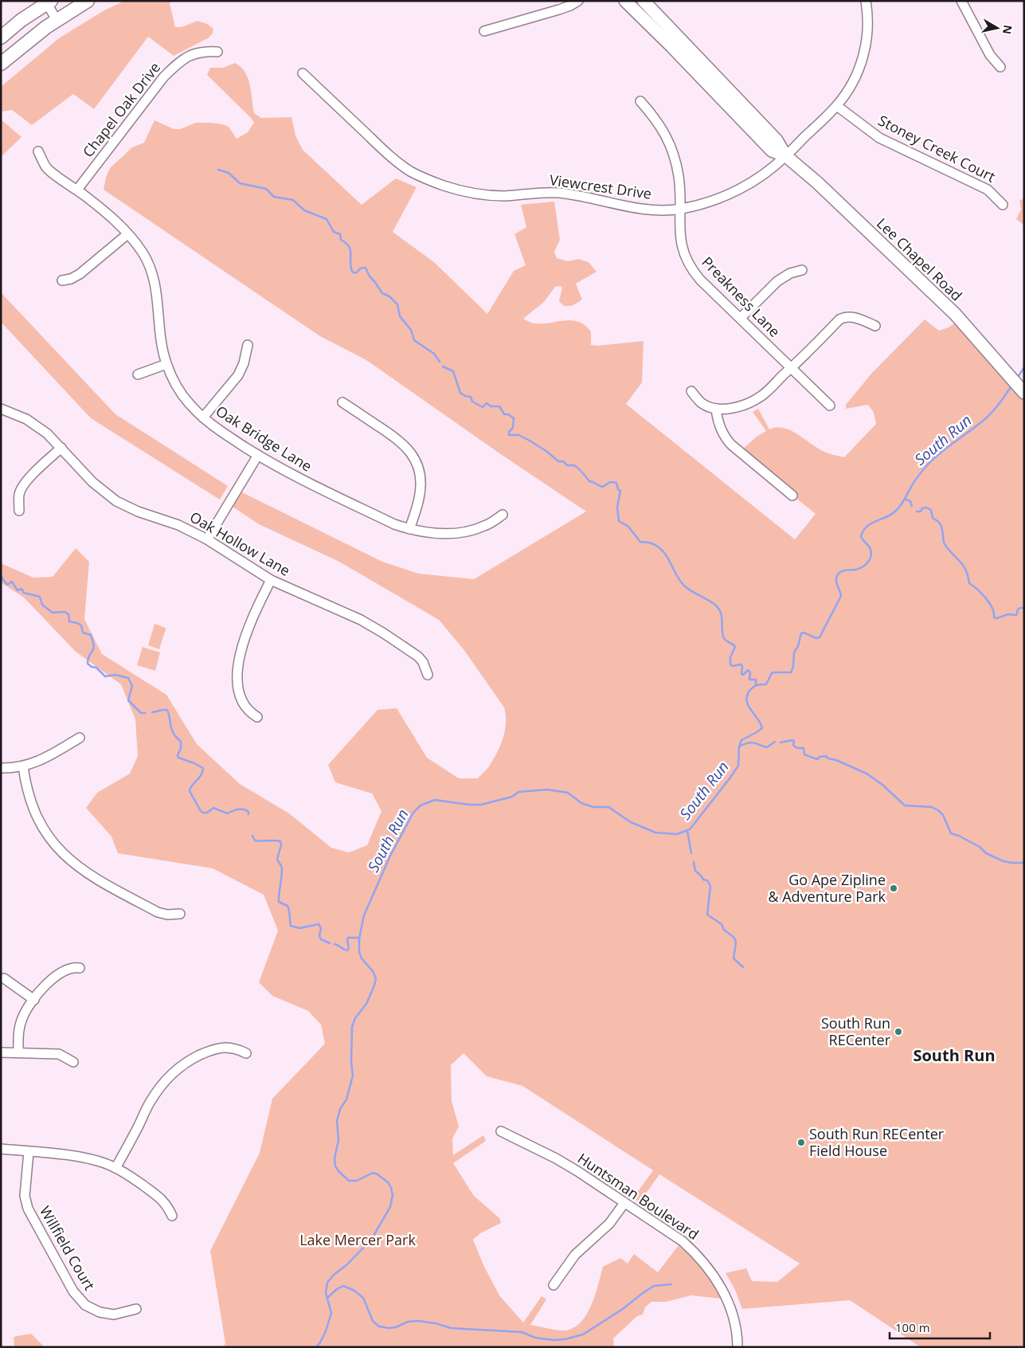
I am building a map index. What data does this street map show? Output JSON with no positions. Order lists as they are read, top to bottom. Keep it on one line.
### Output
{"streets":{"main road":["Lee Chapel Road"],"street":["Chapel Oak Drive","Stoney Creek Court","Viewcrest Drive","Preakness Lane","Oak Bridge Lane","Oak Hollow Lane","Huntsman Boulevard","Willfield Court"]},"crossings":[["Chapel Oak Drive","Oak Bridge Lane"],["Stoney Creek Court","Viewcrest Drive"],["Viewcrest Drive","Lee Chapel Road"],["Viewcrest Drive","Preakness Lane"]],"districts":["South Run"],"water":["South Run"],"parks":["Lake Mercer Park"],"places":["Go Ape Zipline & Adventure Park","South Run RECenter","South Run RECenter Field House"],"scale_bar":"100 m","north":"right"}
